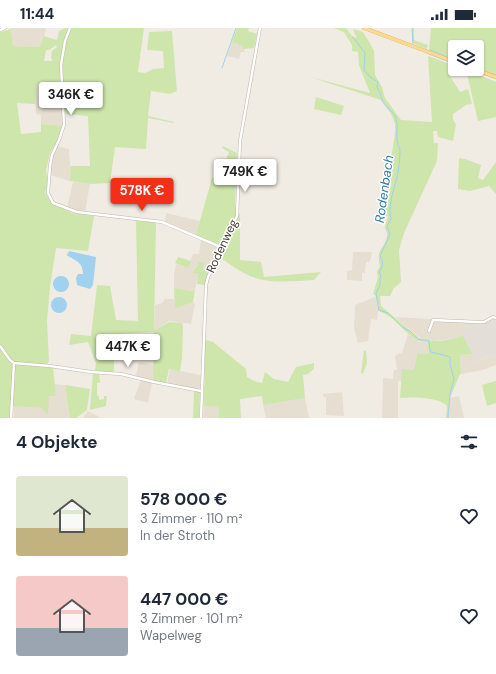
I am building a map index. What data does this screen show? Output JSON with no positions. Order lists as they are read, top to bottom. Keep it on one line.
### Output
{"streets":{"street":["Rodenweg"]},"water":["Rodenbach"],"page":{"status":"11:44","price":["346K €","749K €","578K €","447K €"],"heading":"4 Objekte","list":[{"name":"578 000 €","note":"3 Zimmer · 110 m² · In der Stroth"},{"name":"447 000 €","note":"3 Zimmer · 101 m² · Wapelweg"}]}}
